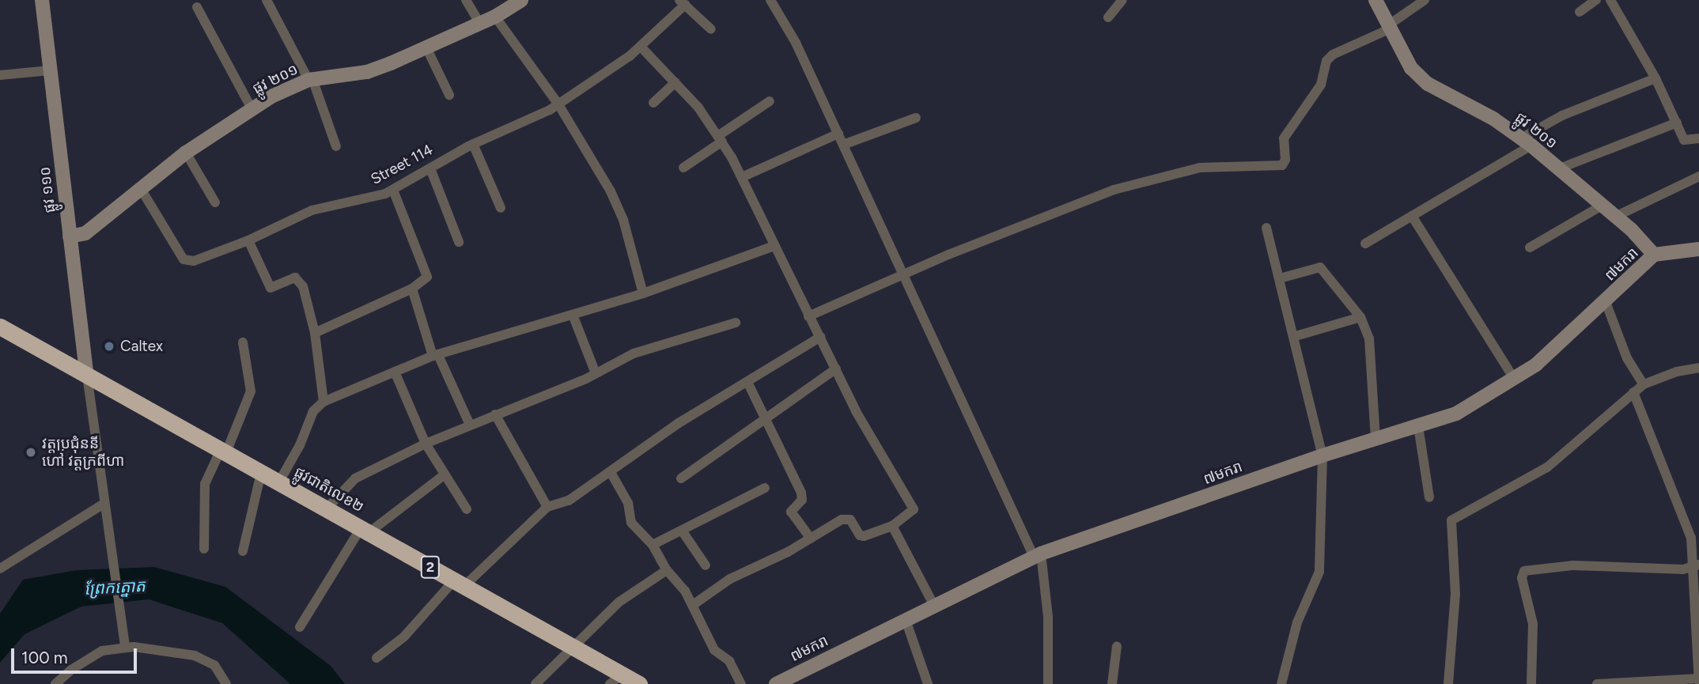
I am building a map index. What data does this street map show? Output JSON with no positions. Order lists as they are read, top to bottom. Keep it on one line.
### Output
{"streets":{"highway":["ផ្លូវជាតិលេខ២","2"],"street":["ផ្លូវ ២០១","Street 114","ផ្លូវ ១១០","៧មករា"]},"crossings":[["ផ្លូវ ២០១","Street 114"],["ផ្លូវ ២០១","ផ្លូវ ១១០"],["ផ្លូវ ២០១","៧មករា"],["ផ្លូវ ១១០","ផ្លូវជាតិលេខ២"]],"water":["ព្រែកត្នោត"],"places":["Caltex","វត្តប្រជុំននី ហៅ វត្តក្រពីហា"],"scale_bar":"100 m"}
